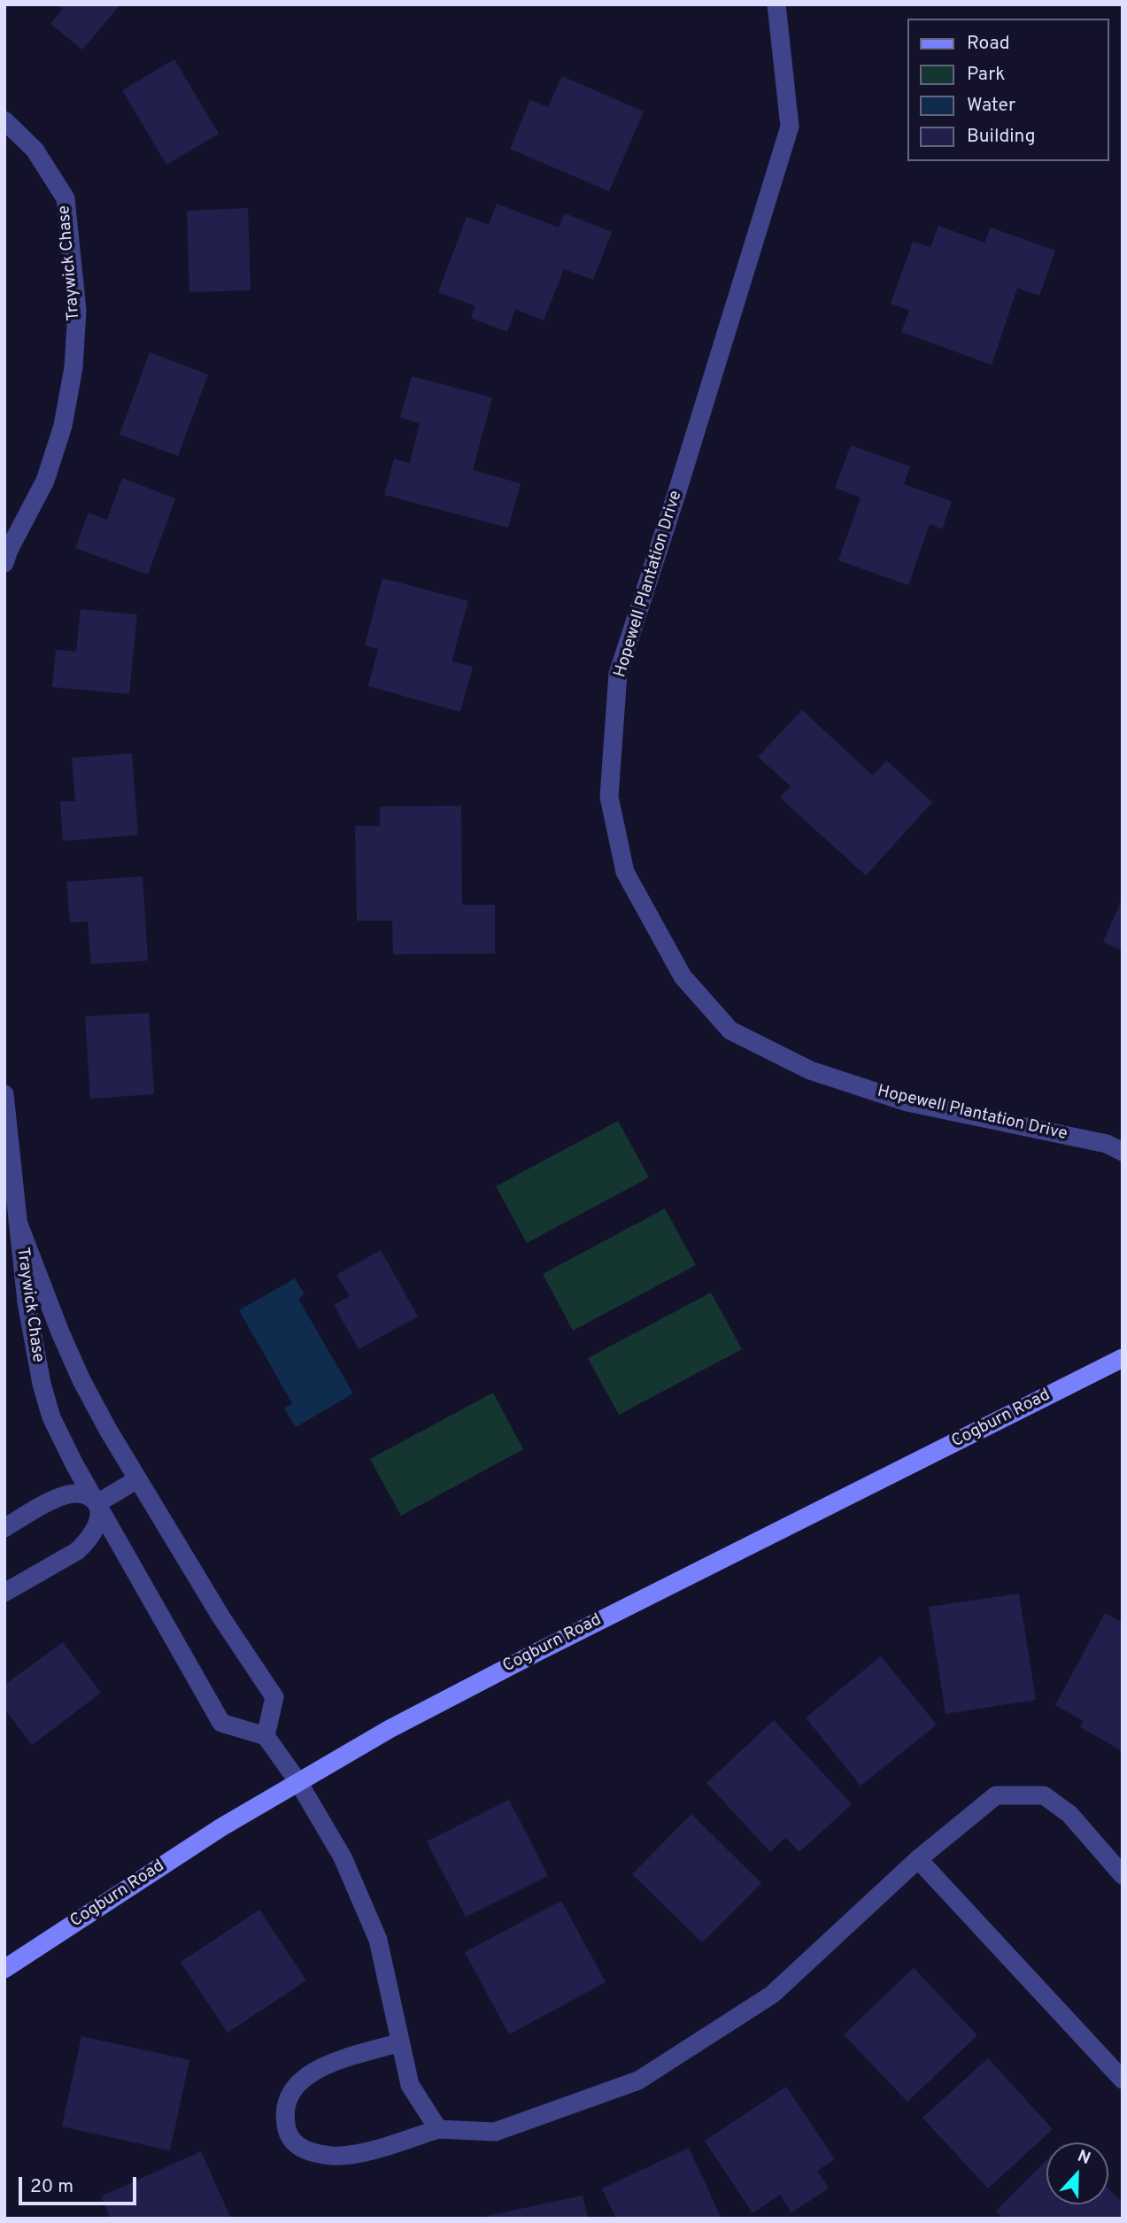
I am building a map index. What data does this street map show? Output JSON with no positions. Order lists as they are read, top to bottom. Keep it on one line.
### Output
{"streets":{"street":["Traywick Chase","Hopewell Plantation Drive","Cogburn Road"]},"legend":["Road","Park","Water","Building"],"scale_bar":"20 m","north":"top"}
